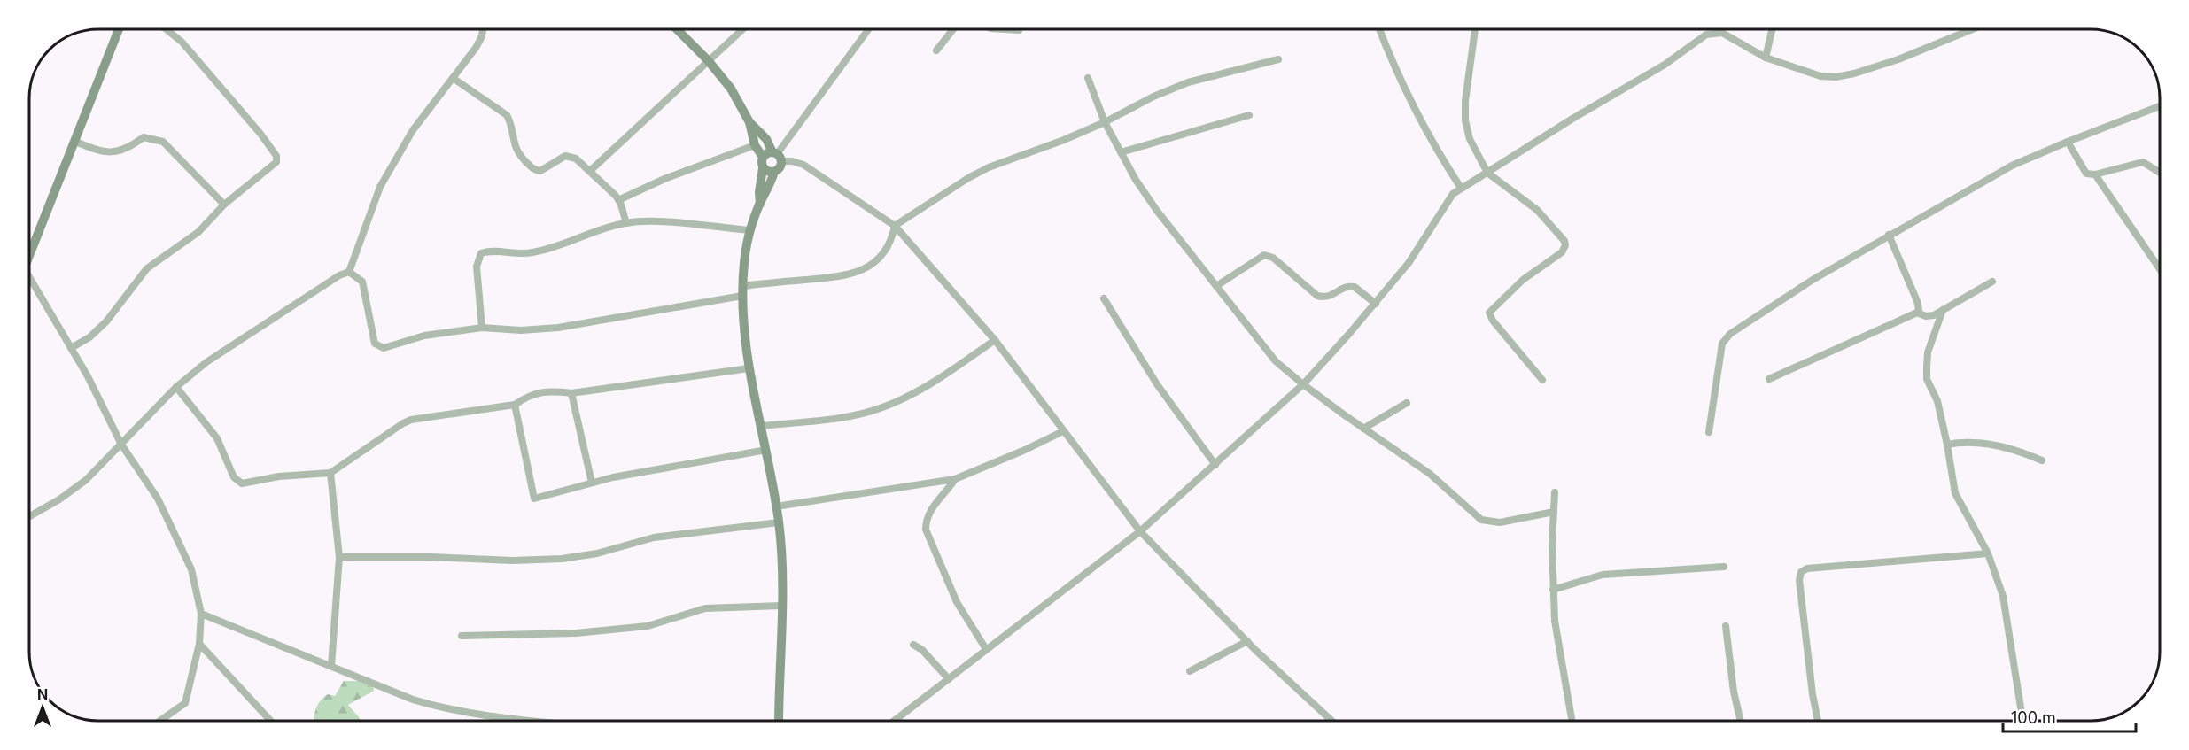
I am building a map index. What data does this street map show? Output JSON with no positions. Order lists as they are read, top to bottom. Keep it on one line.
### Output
{"scale_bar":"100 m","north":"top"}
